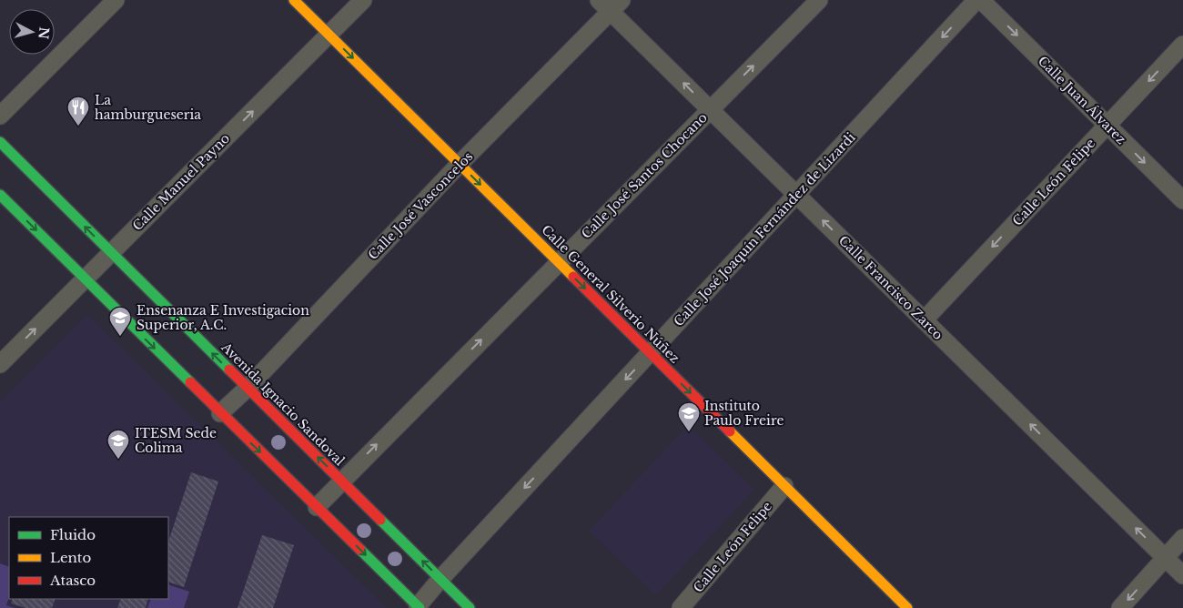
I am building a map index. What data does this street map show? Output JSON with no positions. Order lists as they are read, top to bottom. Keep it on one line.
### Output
{"streets":{"main road":["Calle General Silverio Núñez","Avenida Ignacio Sandoval"],"street":["Calle Juan Álvarez","Calle José Santos Chocano","Calle Manuel Payno","Calle León Felipe","Calle José Vasconcelos","Calle José Joaquín Fernández de Lizardi","Calle Francisco Zarco"]},"crossings":[["Calle Juan Álvarez","Calle León Felipe"],["Calle José Santos Chocano","Calle Francisco Zarco"],["Calle José Santos Chocano","Calle General Silverio Núñez"],["Calle José Santos Chocano","Avenida Ignacio Sandoval"],["Calle Manuel Payno","Calle General Silverio Núñez"],["Calle Manuel Payno","Avenida Ignacio Sandoval"],["Calle León Felipe","Calle Francisco Zarco"],["Calle León Felipe","Calle General Silverio Núñez"],["Calle José Vasconcelos","Calle Francisco Zarco"],["Calle José Vasconcelos","Calle General Silverio Núñez"],["Calle José Vasconcelos","Avenida Ignacio Sandoval"],["Calle José Joaquín Fernández de Lizardi","Calle Francisco Zarco"],["Calle José Joaquín Fernández de Lizardi","Calle General Silverio Núñez"],["Calle José Joaquín Fernández de Lizardi","Avenida Ignacio Sandoval"]],"one_way":["Calle Juan Álvarez","Calle José Santos Chocano","Calle Manuel Payno","Calle León Felipe","Calle José Joaquín Fernández de Lizardi","Calle Francisco Zarco","Calle General Silverio Núñez"],"places":{"restaurant":["La hamburgueseria"],"school or university":["Ensenanza E Investigacion Superior, A.C.","Instituto Paulo Freire","ITESM Sede Colima"]},"legend":["Fluido","Lento","Atasco"],"north":"right"}
